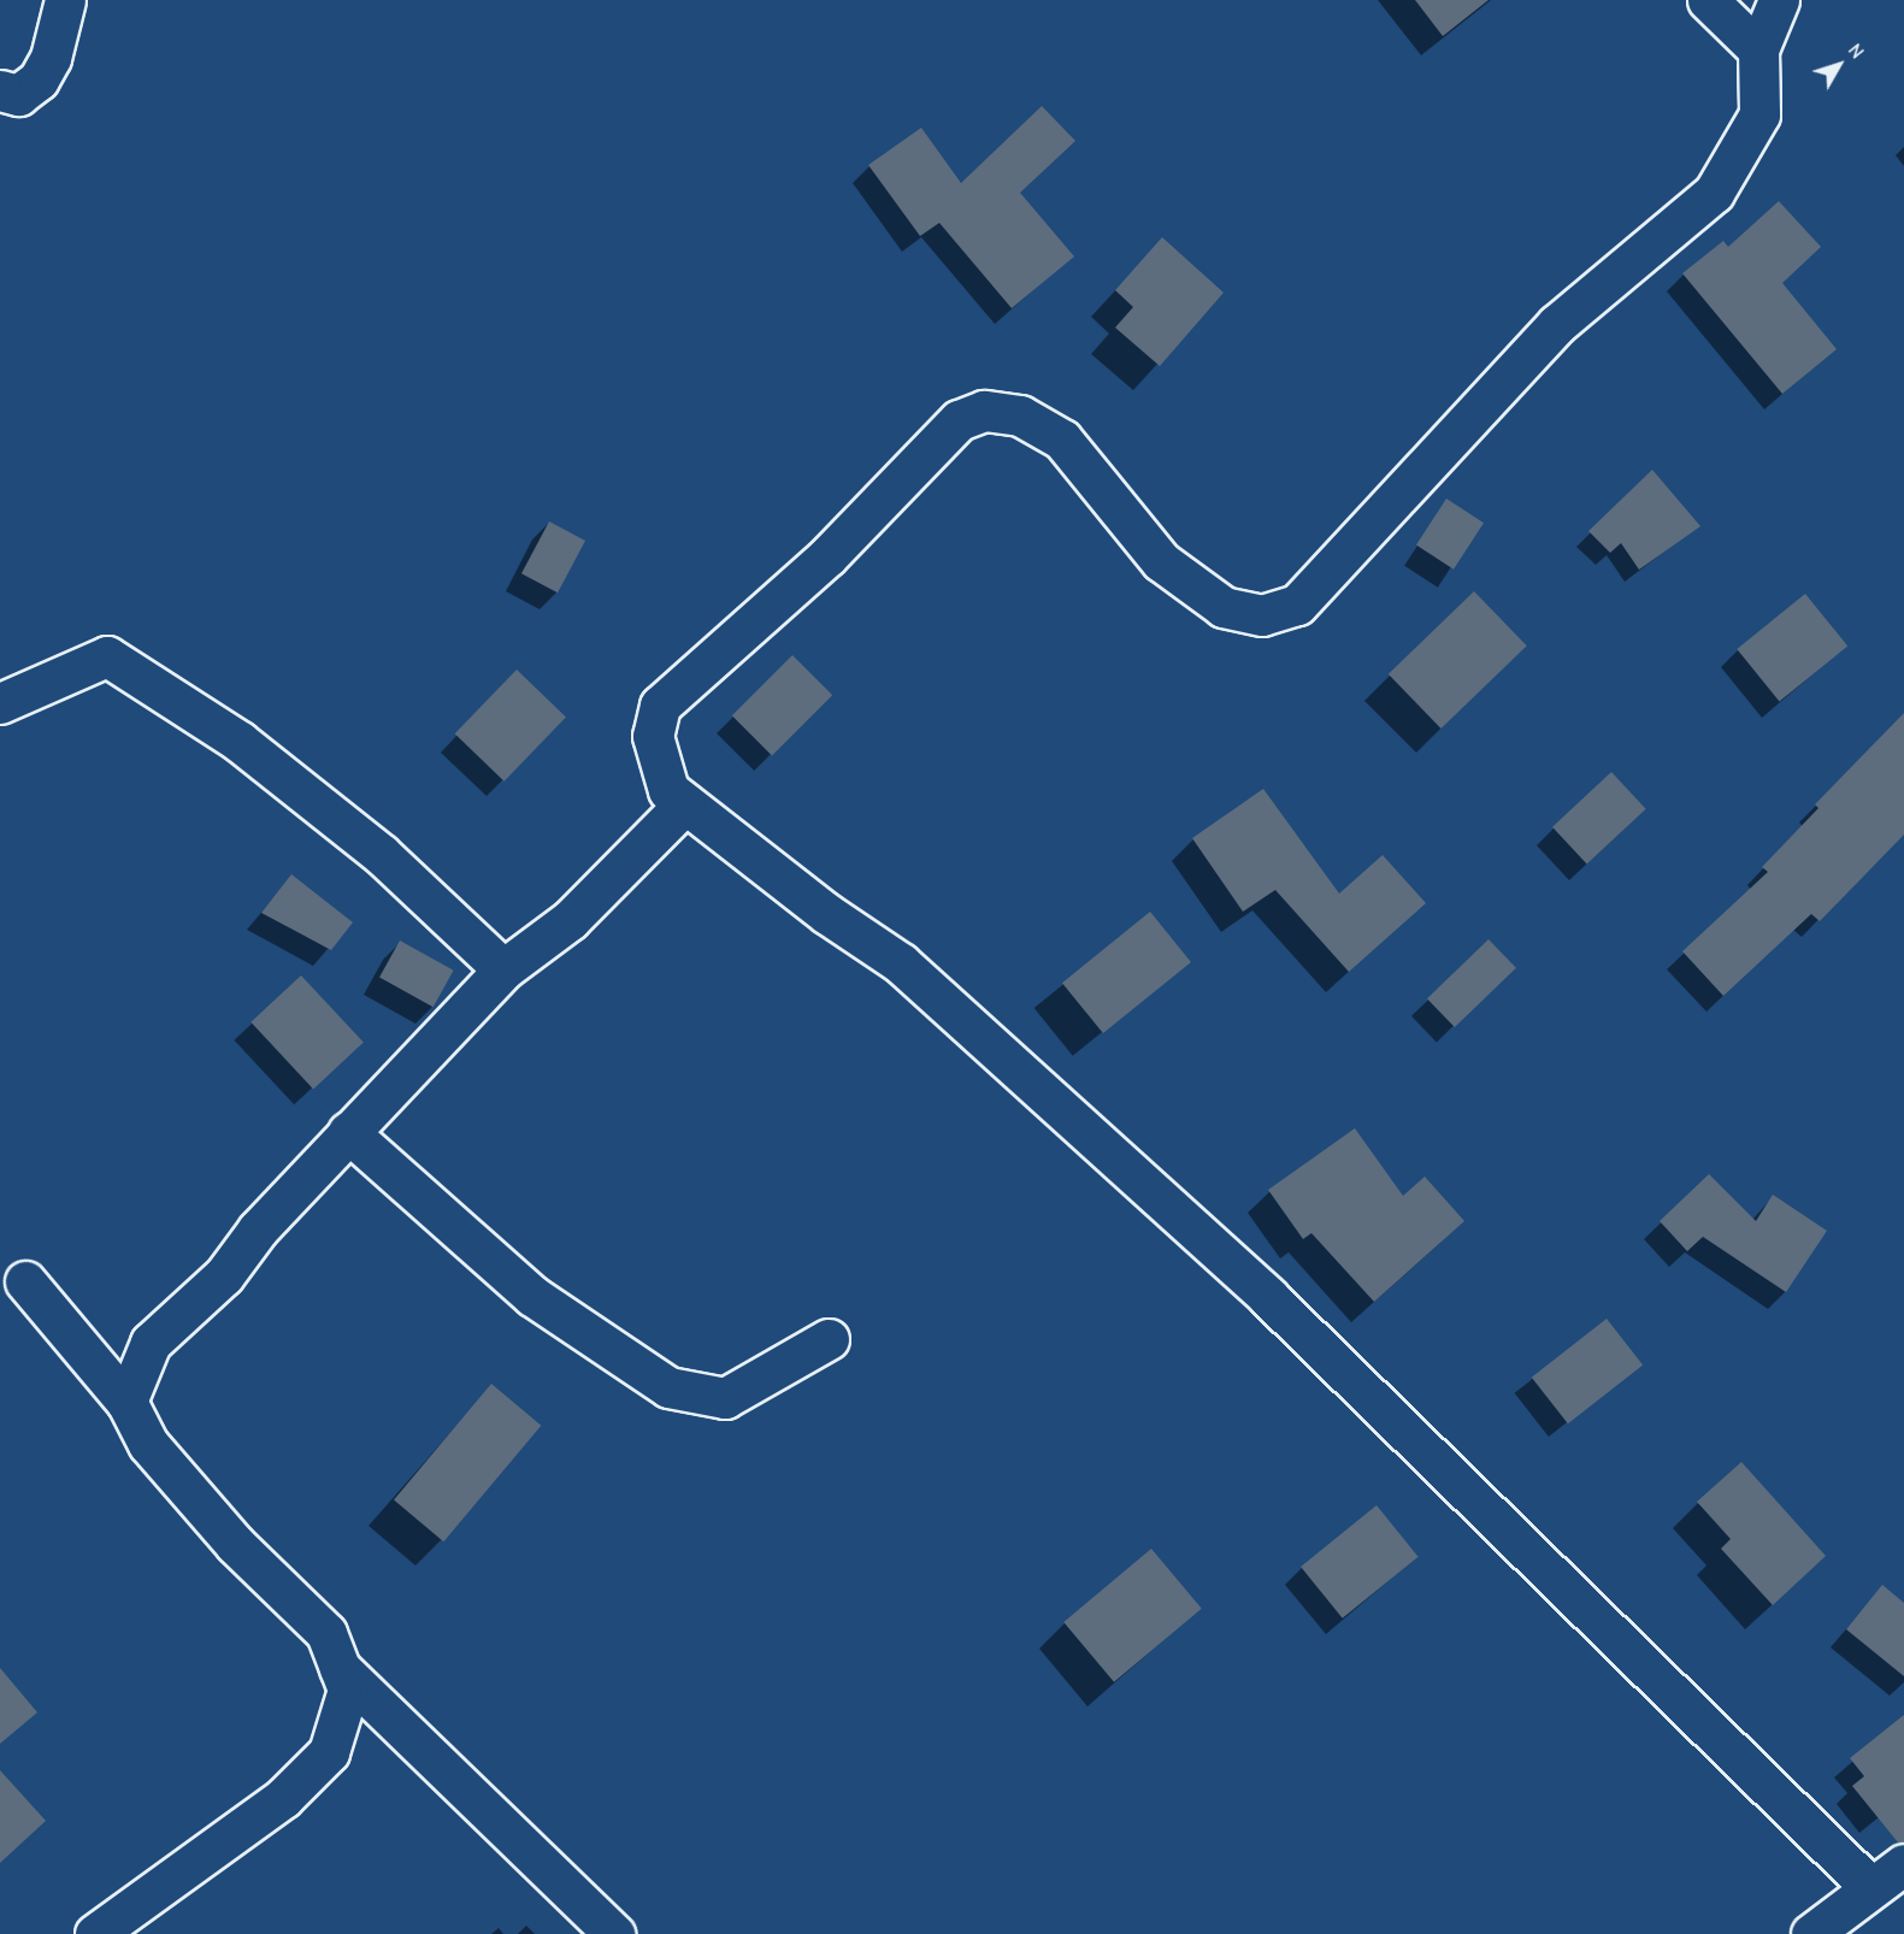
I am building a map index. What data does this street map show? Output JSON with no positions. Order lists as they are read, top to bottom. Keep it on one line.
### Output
{"north":"top right"}
